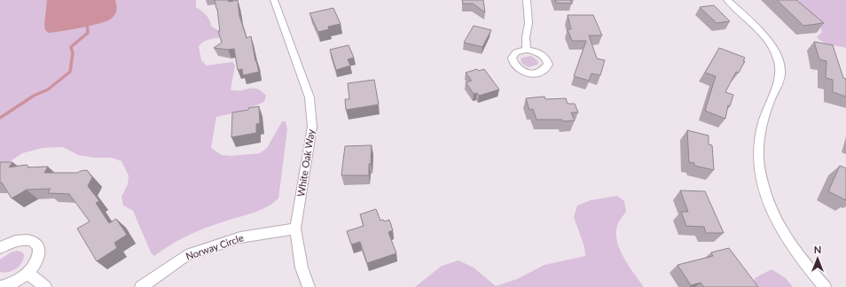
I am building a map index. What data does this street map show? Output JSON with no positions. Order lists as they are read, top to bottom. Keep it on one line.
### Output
{"streets":{"street":["White Oak Way","Norway Circle"]},"crossings":[["White Oak Way","Norway Circle"]],"north":"top"}
